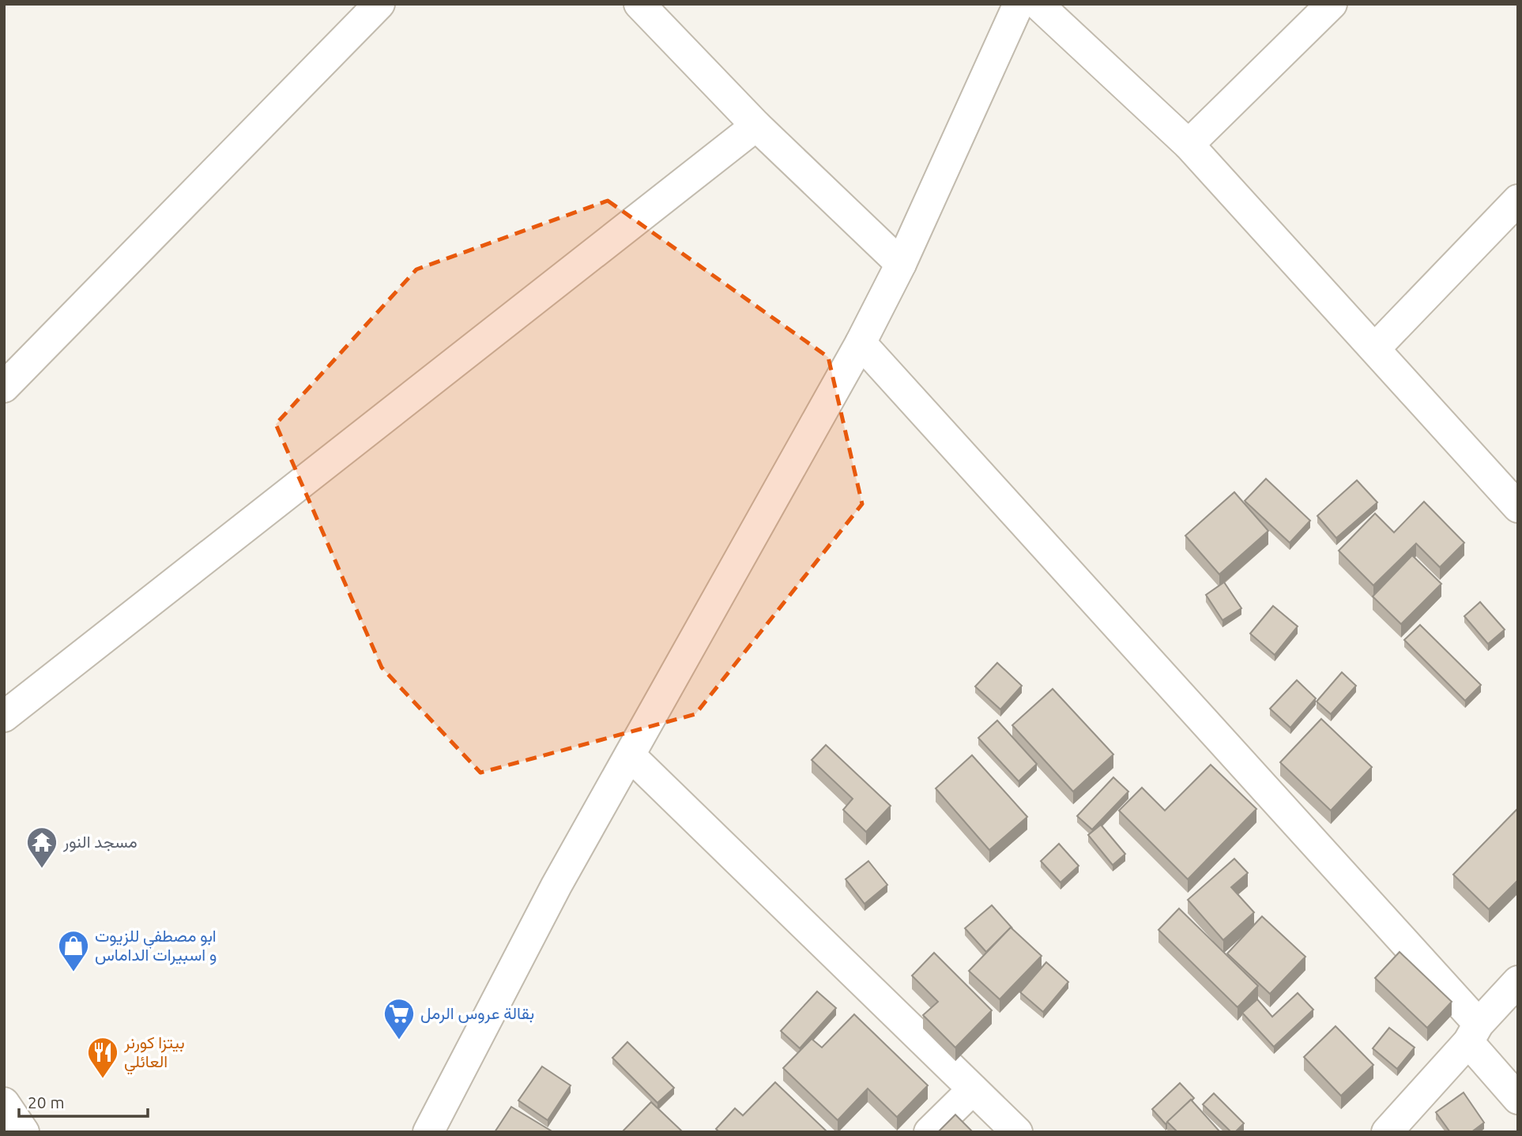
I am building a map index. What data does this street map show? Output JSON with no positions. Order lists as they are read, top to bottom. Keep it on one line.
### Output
{"places":{"temple":["مسجد النور"],"shop":["ابو مصطفي للزيوت و اسبيرات الداماس"],"supermarket":["بقالة عروس الرمل"],"restaurant":["بيتزا كورنر العائلي"]},"scale_bar":"20 m"}
